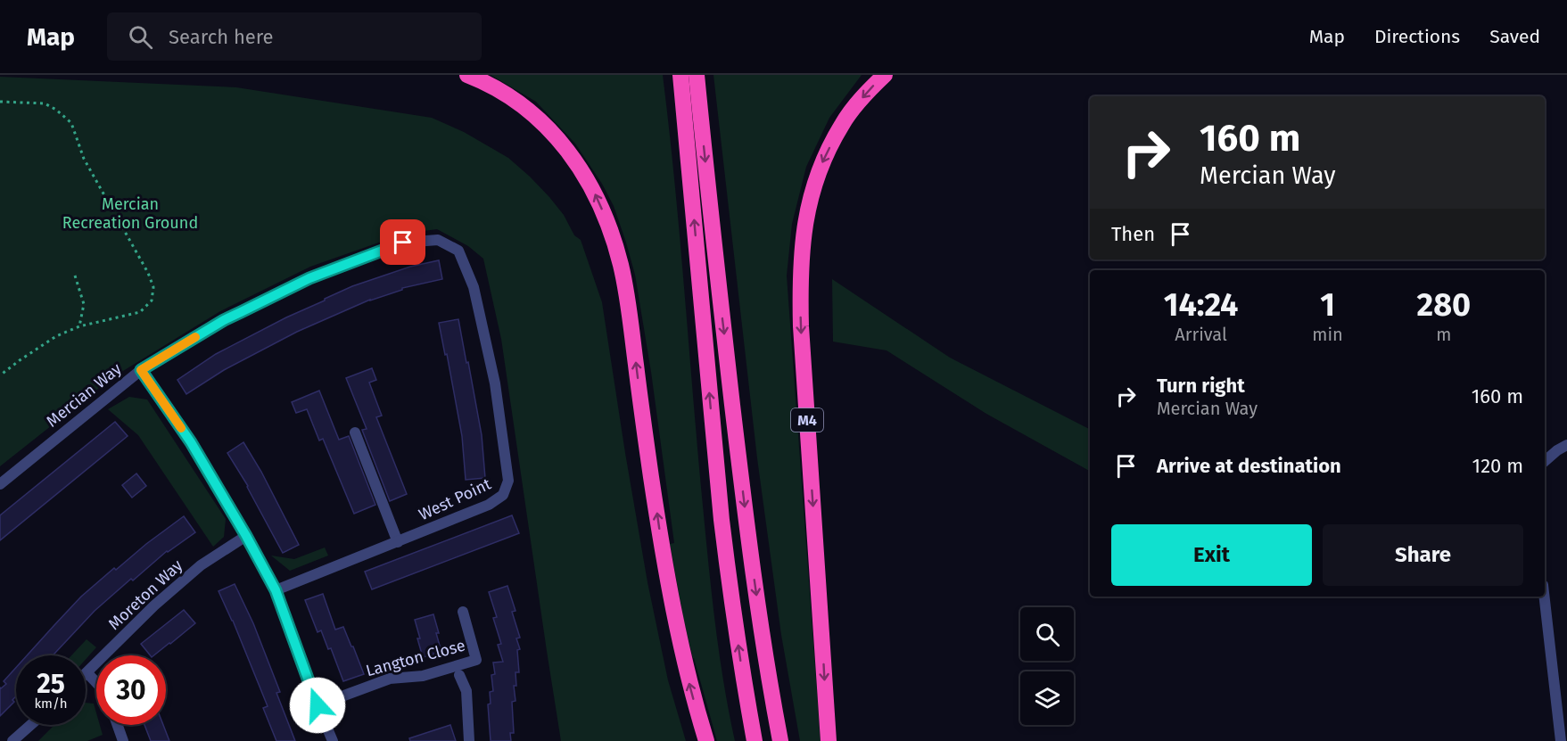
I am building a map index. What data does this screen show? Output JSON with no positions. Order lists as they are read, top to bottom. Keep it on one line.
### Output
{"streets":{"highway":["M4"],"street":["Mercian Way","West Point","Moreton Way","Langton Close"]},"crossings":[["Mercian Way","West Point"]],"parks":["Mercian Recreation Ground"],"page":{"header":"Map","search":"Search here","nav":["Map","Directions","Saved"],"turn":["160 m","Mercian Way"],"then":"Then","eta":["14:24","Arrival","1","min","280","m"],"list":[{"name":"Turn right","note":"Mercian Way","value":"160 m"},{"name":"Arrive at destination","value":"120 m"}],"buttons":["Exit","Share"],"speed":"25 km/h","limit":"30"}}
